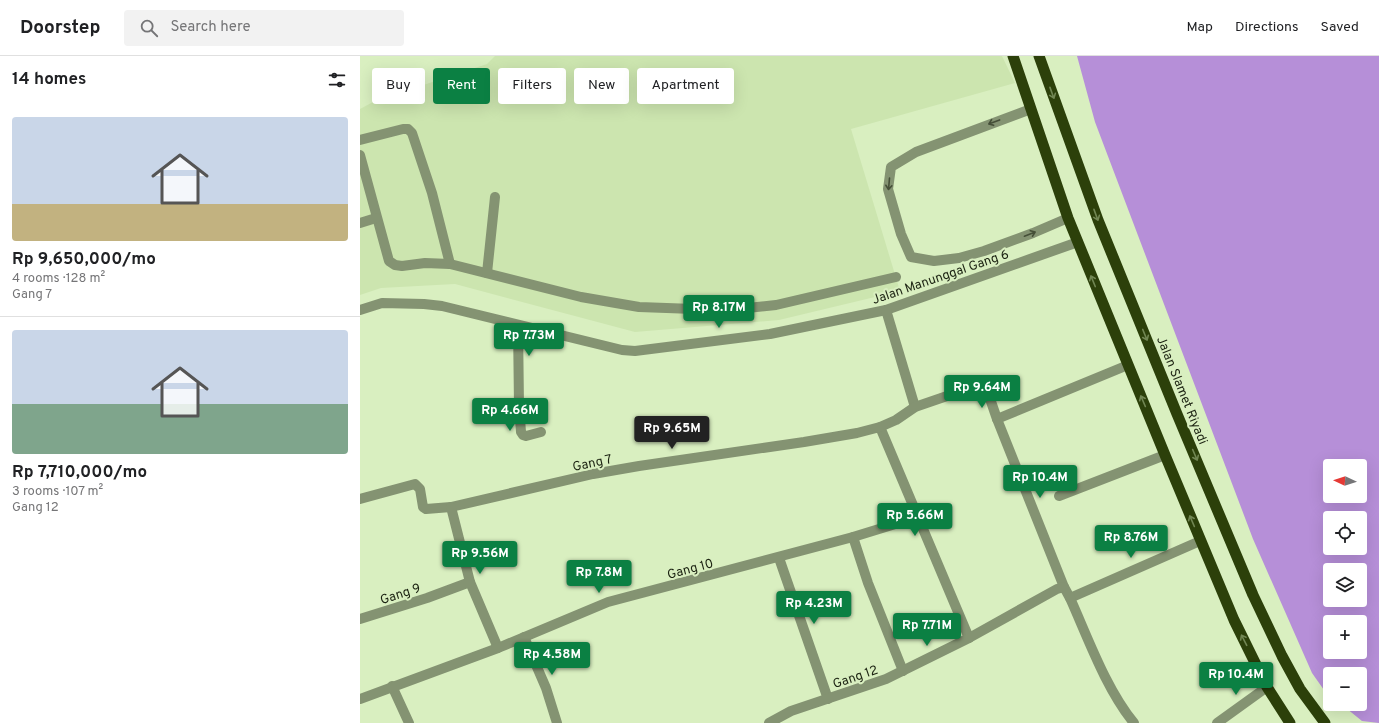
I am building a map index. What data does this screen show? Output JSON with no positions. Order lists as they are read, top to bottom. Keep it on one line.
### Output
{"streets":{"highway":["Jalan Slamet Riyadi"],"street":["Jalan Manunggal Gang 6","Gang 7","Gang 10","Gang 9","Gang 12"]},"north":"left","page":{"header":"Doorstep","search":"Search here","nav":["Map","Directions","Saved"],"heading":"14 homes","chip":["Buy","Rent","Filters","New","Apartment"],"list":[{"name":"Rp 9,650,000/mo","note":"4 rooms · 128 m² · Gang 7"},{"name":"Rp 7,710,000/mo","note":"3 rooms · 107 m² · Gang 12"}],"price":["Rp 8.17M","Rp 7.73M","Rp 9.64M","Rp 4.66M","Rp 9.65M","Rp 10.4M","Rp 5.66M","Rp 8.76M","Rp 9.56M","Rp 7.8M","Rp 4.23M","Rp 7.71M","Rp 4.58M","Rp 10.4M"],"map_buttons":["+","−"]}}
